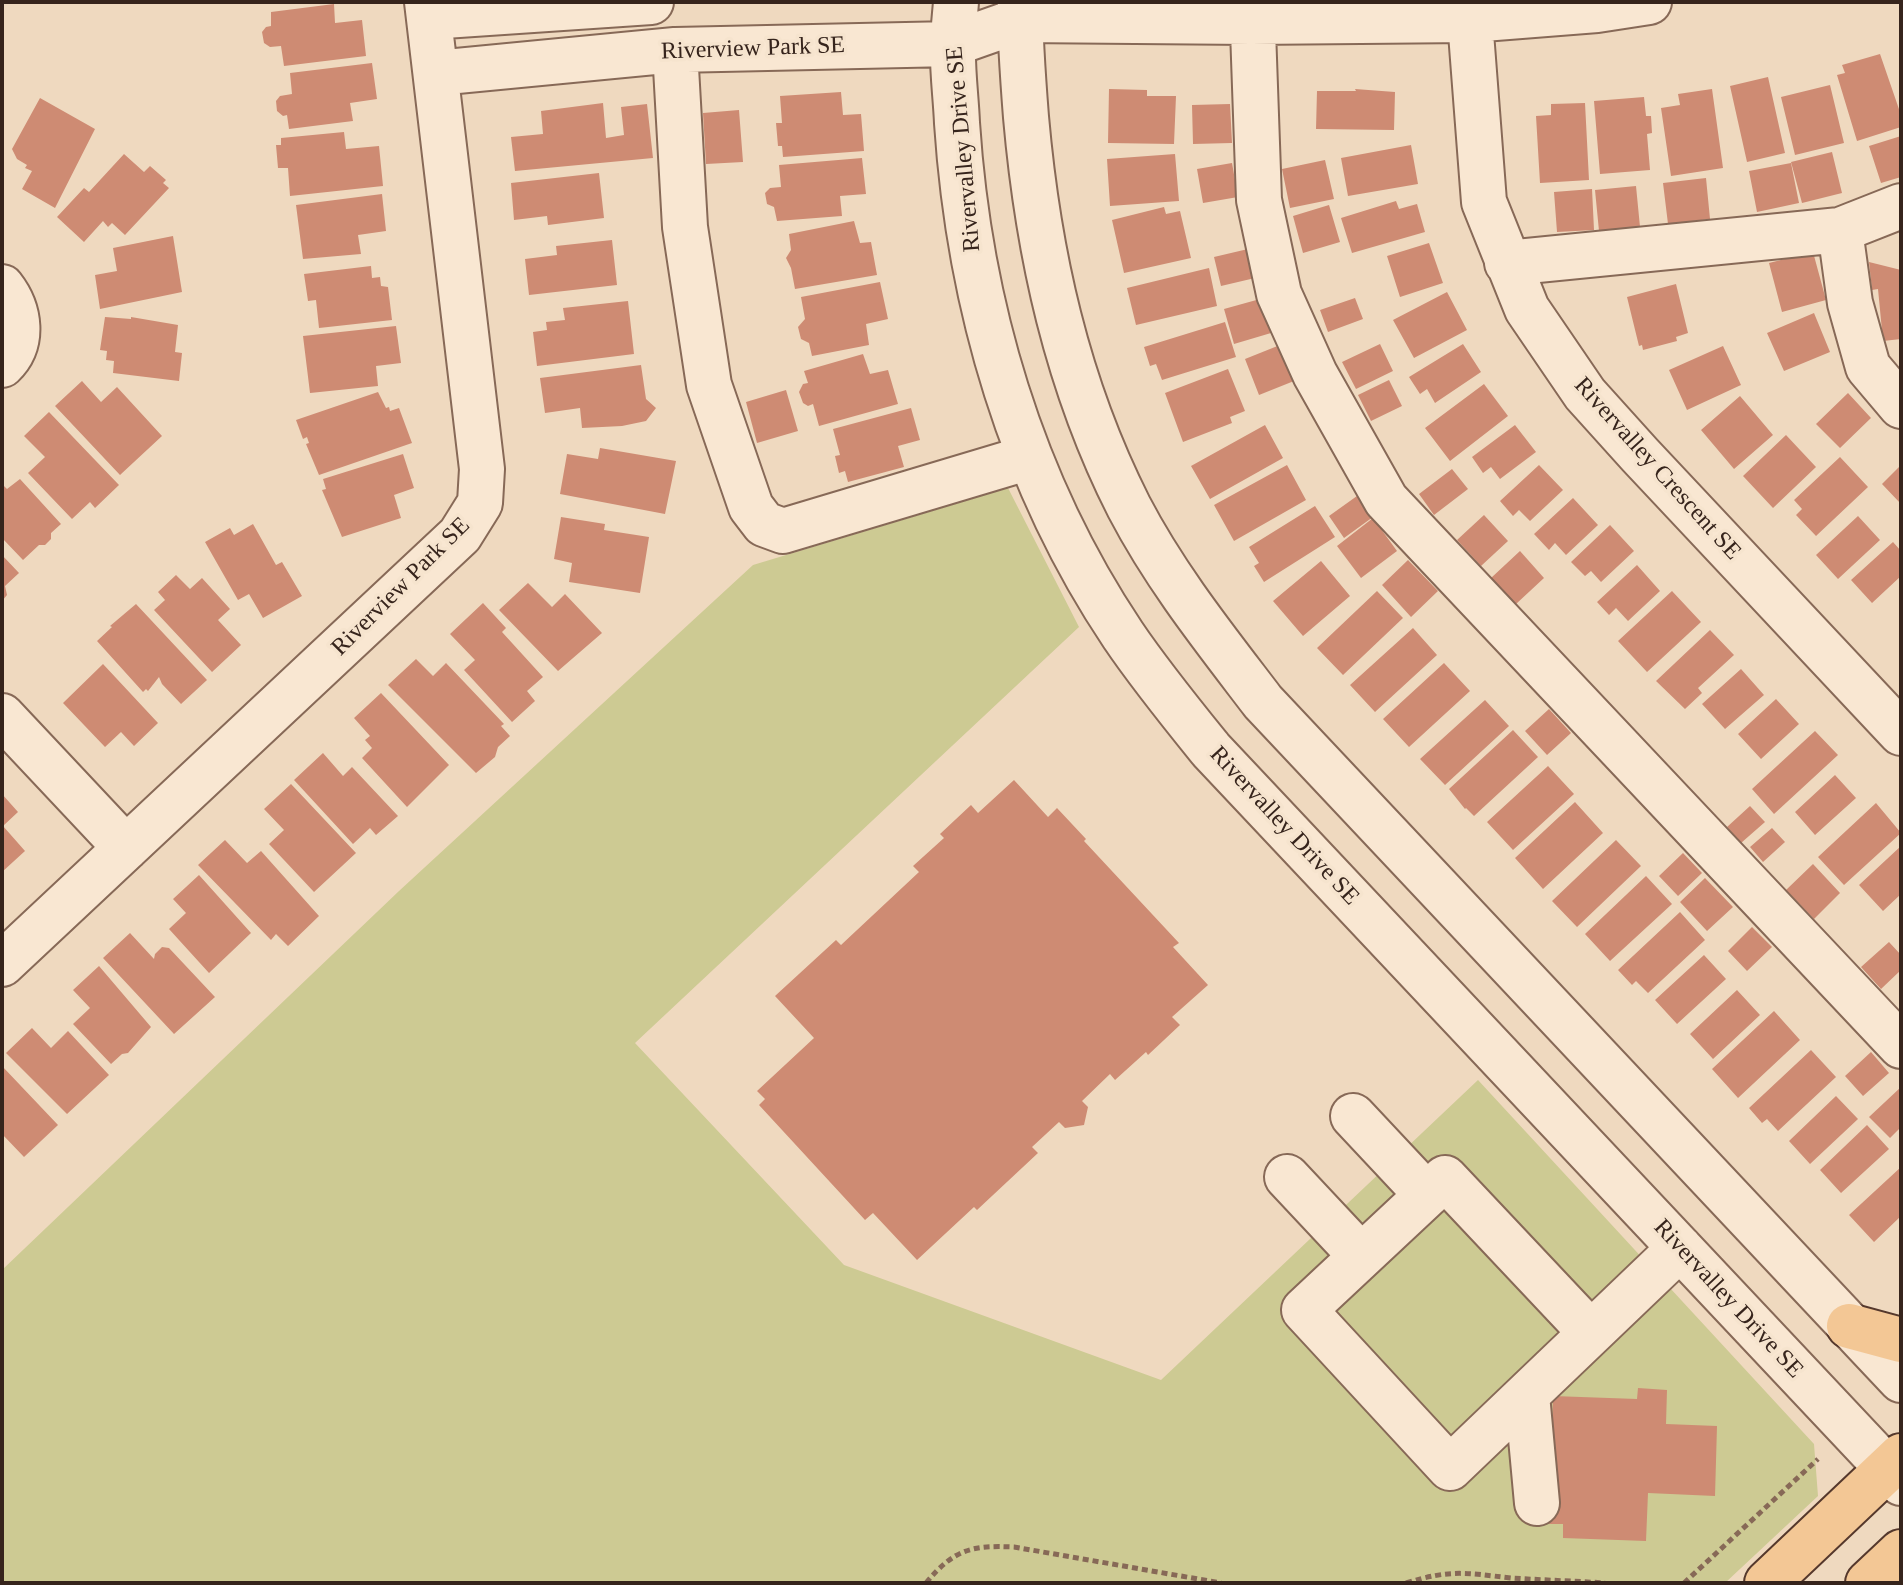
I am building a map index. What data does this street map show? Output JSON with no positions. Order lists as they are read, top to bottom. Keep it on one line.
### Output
{"streets":{"street":["Riverview Park SE","Rivervalley Drive SE","Rivervalley Crescent SE"]},"crossings":[["Riverview Park SE","Rivervalley Drive SE"],["Riverview Park SE","Rivervalley Crescent SE"]]}
